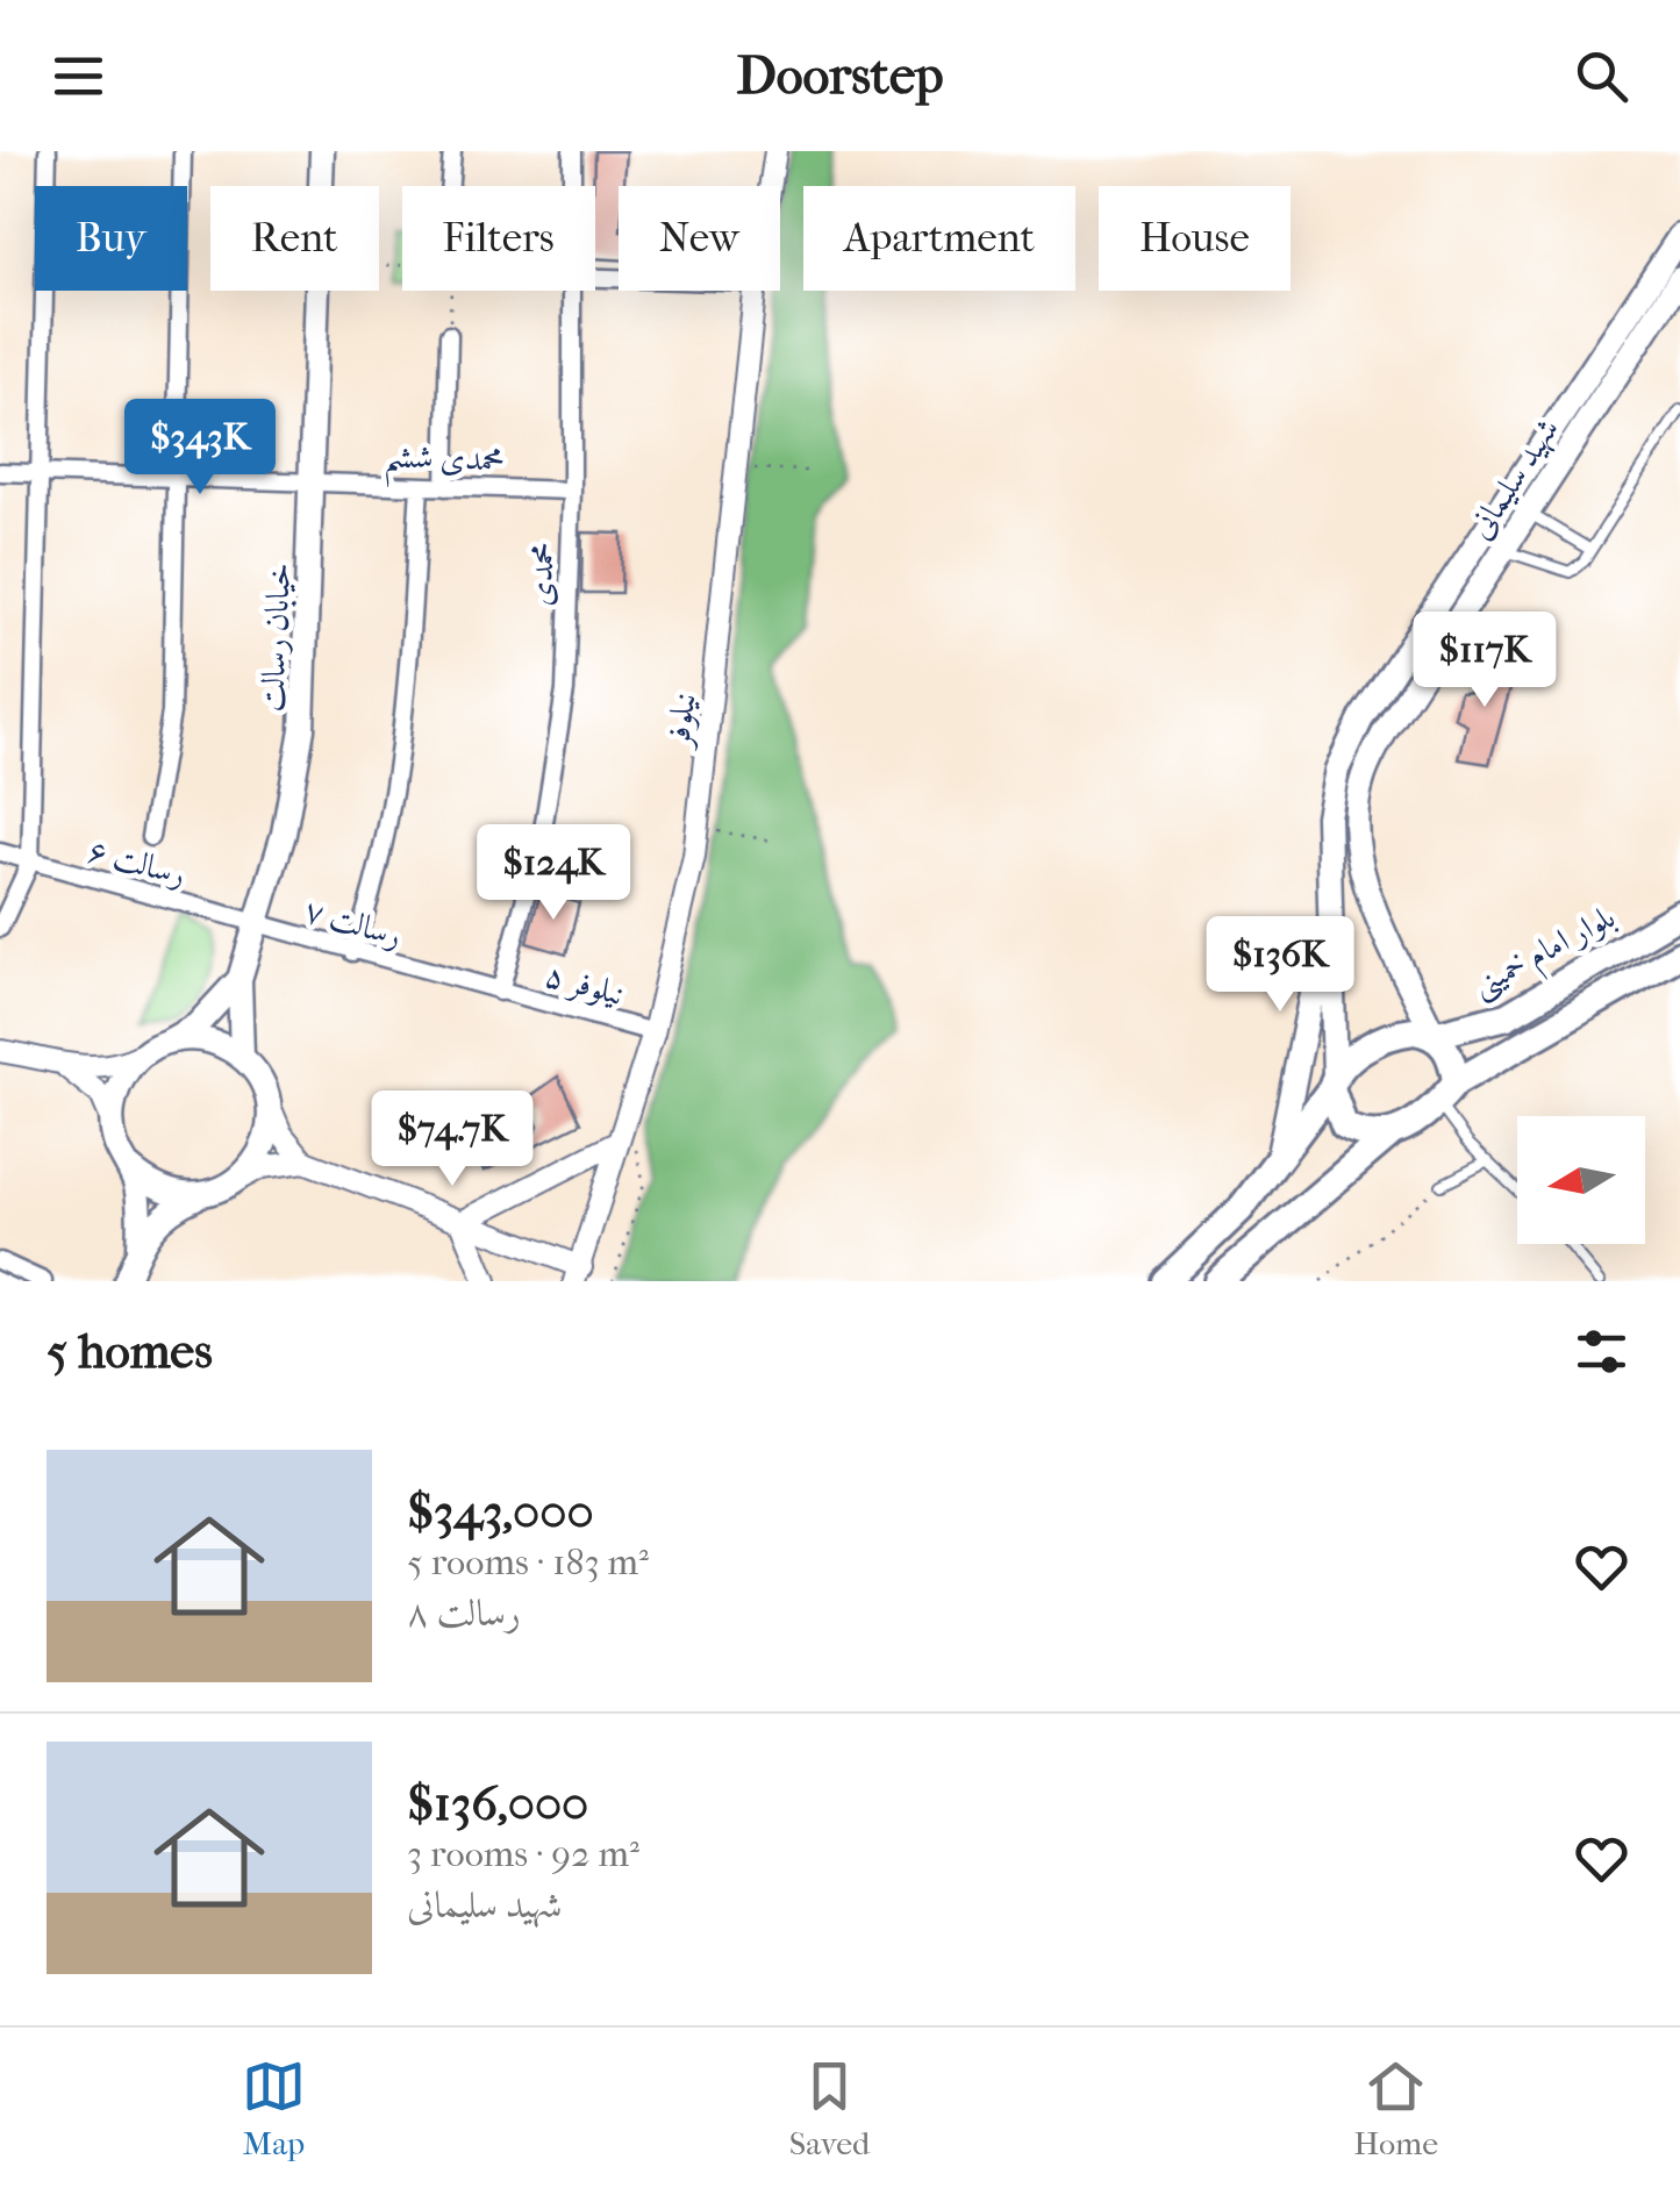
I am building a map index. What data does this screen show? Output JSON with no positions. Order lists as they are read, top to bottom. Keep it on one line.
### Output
{"streets":{"highway":["بلوار امام خمینی"],"main road":["شهید سلیمانی","خیابان رسالت"],"street":["محمدی ششم","محمدی","نیلوفر","رسالت ۶","رسالت ۷","نیلوفر ۵"]},"crossings":[["محمدی ششم","محمدی"],["محمدی ششم","خیابان رسالت"],["شهید سلیمانی","بلوار امام خمینی"],["محمدی","رسالت ۷"],["محمدی","نیلوفر ۵"],["خیابان رسالت","رسالت ۶"],["خیابان رسالت","رسالت ۷"],["نیلوفر","نیلوفر ۵"],["رسالت ۶","رسالت ۷"],["رسالت ۷","نیلوفر ۵"]],"north":"left","page":{"header":"Doorstep","chip":["Buy","Rent","Filters","New","Apartment","House"],"price":["$343K","$117K","$124K","$136K","$74.7K"],"heading":"5 homes","list":[{"name":"$343,000","note":"5 rooms · 183 m² · ۸ رسالت"},{"name":"$136,000","note":"3 rooms · 92 m² · شهید سلیمانی"}],"tabs":["Map","Saved","Home"]}}
